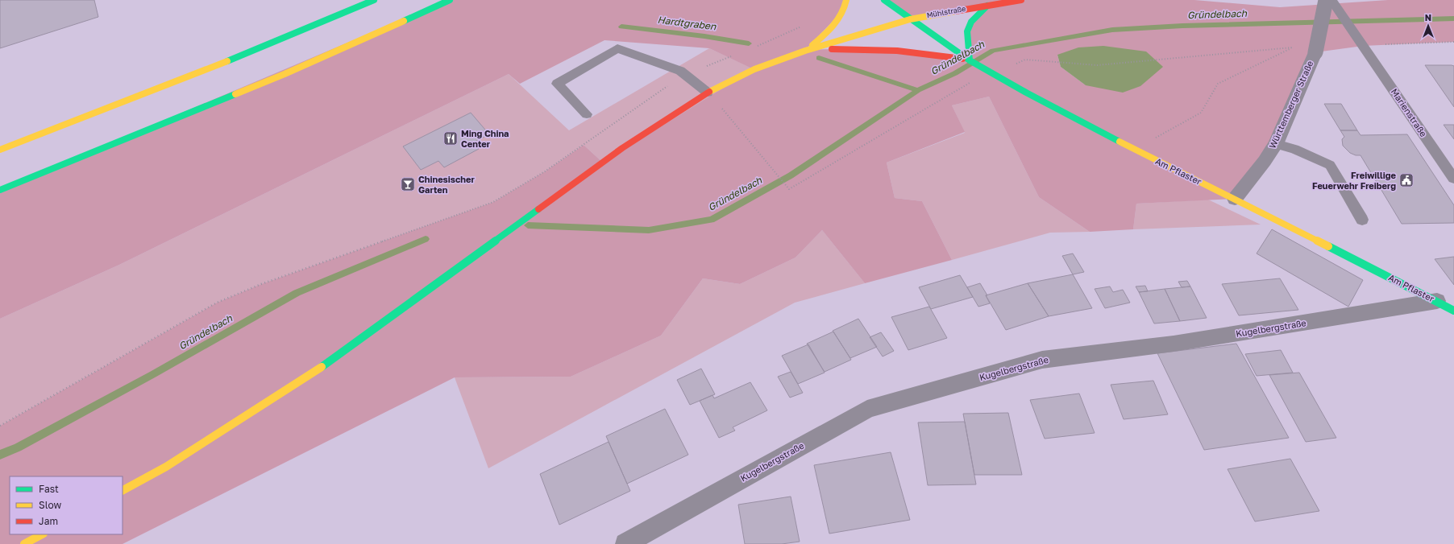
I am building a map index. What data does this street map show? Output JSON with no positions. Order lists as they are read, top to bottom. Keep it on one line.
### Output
{"streets":{"main road":["Mühlstraße","Am Pflaster"],"street":["Württemberger Straße","Kugelbergstraße"],"lane":["Marienstraße"]},"crossings":[["Mühlstraße","Am Pflaster"],["Württemberger Straße","Marienstraße"],["Württemberger Straße","Am Pflaster"],["Am Pflaster","Kugelbergstraße"]],"water":["Gründelbach","Hardtgraben"],"places":{"restaurant":["Ming China Center"],"public building":["Freiwillige Feuerwehr Freiberg"],"bar":["Chinesischer Garten"]},"legend":["Fast","Slow","Jam"],"north":"top"}
